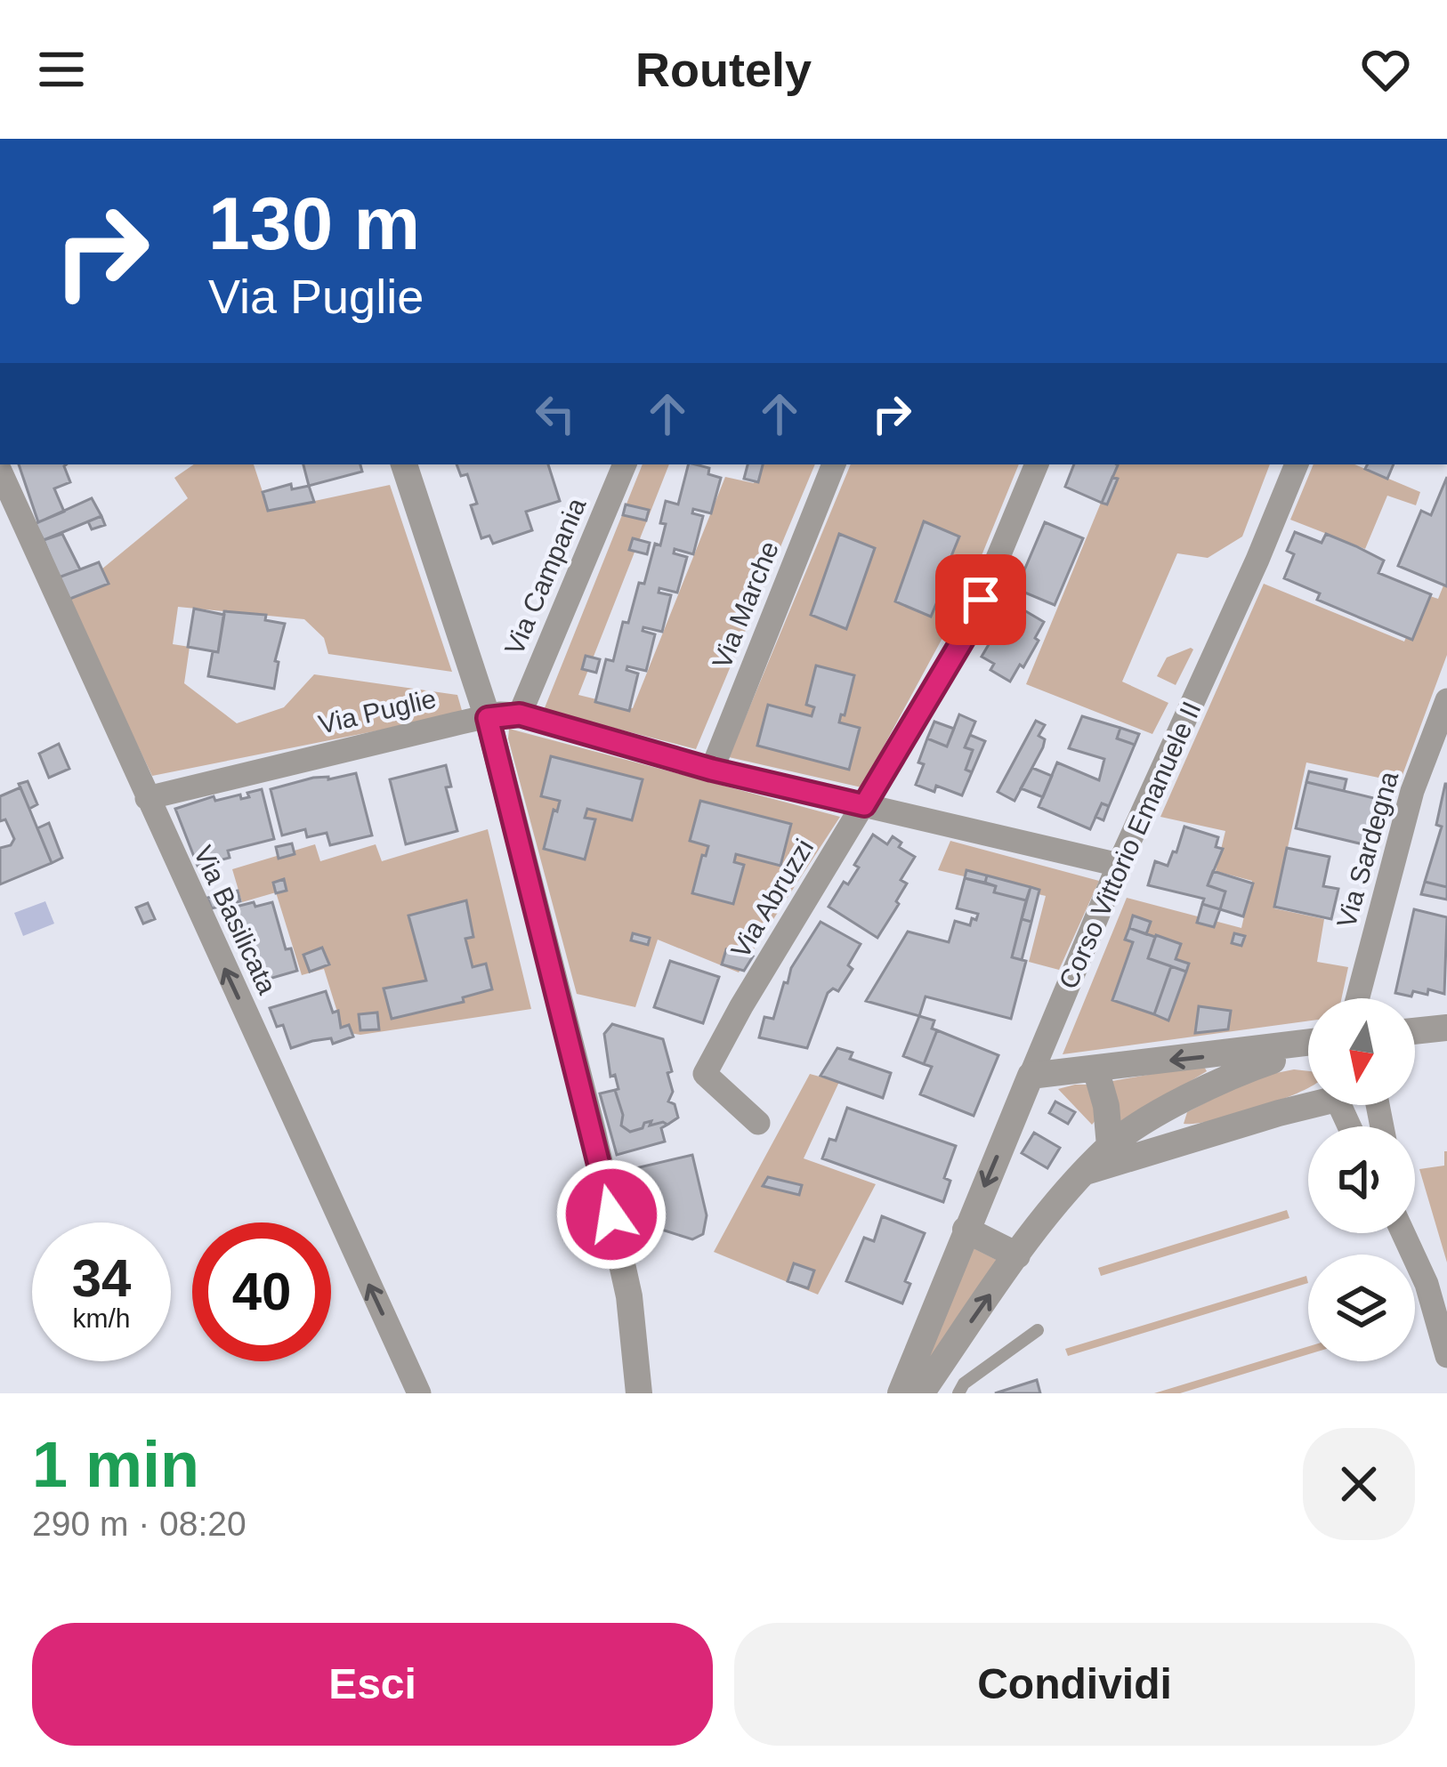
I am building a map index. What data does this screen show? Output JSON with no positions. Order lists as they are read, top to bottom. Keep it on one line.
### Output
{"streets":{"street":["Via Campania","Via Marche","Via Puglie","Corso Vittorio Emanuele II","Via Sardegna","Via Abruzzi","Via Basilicata"]},"crossings":[["Via Campania","Via Puglie"],["Via Marche","Via Puglie"],["Via Puglie","Corso Vittorio Emanuele II"],["Via Puglie","Via Abruzzi"],["Via Puglie","Via Basilicata"]],"one_way":["Via Basilicata"],"north":"bottom","page":{"header":"Routely","turn":["130 m","Via Puglie"],"speed":"34 km/h","limit":"40","heading":["1 min","290 m · 08:20"],"buttons":["Esci","Condividi"]}}
